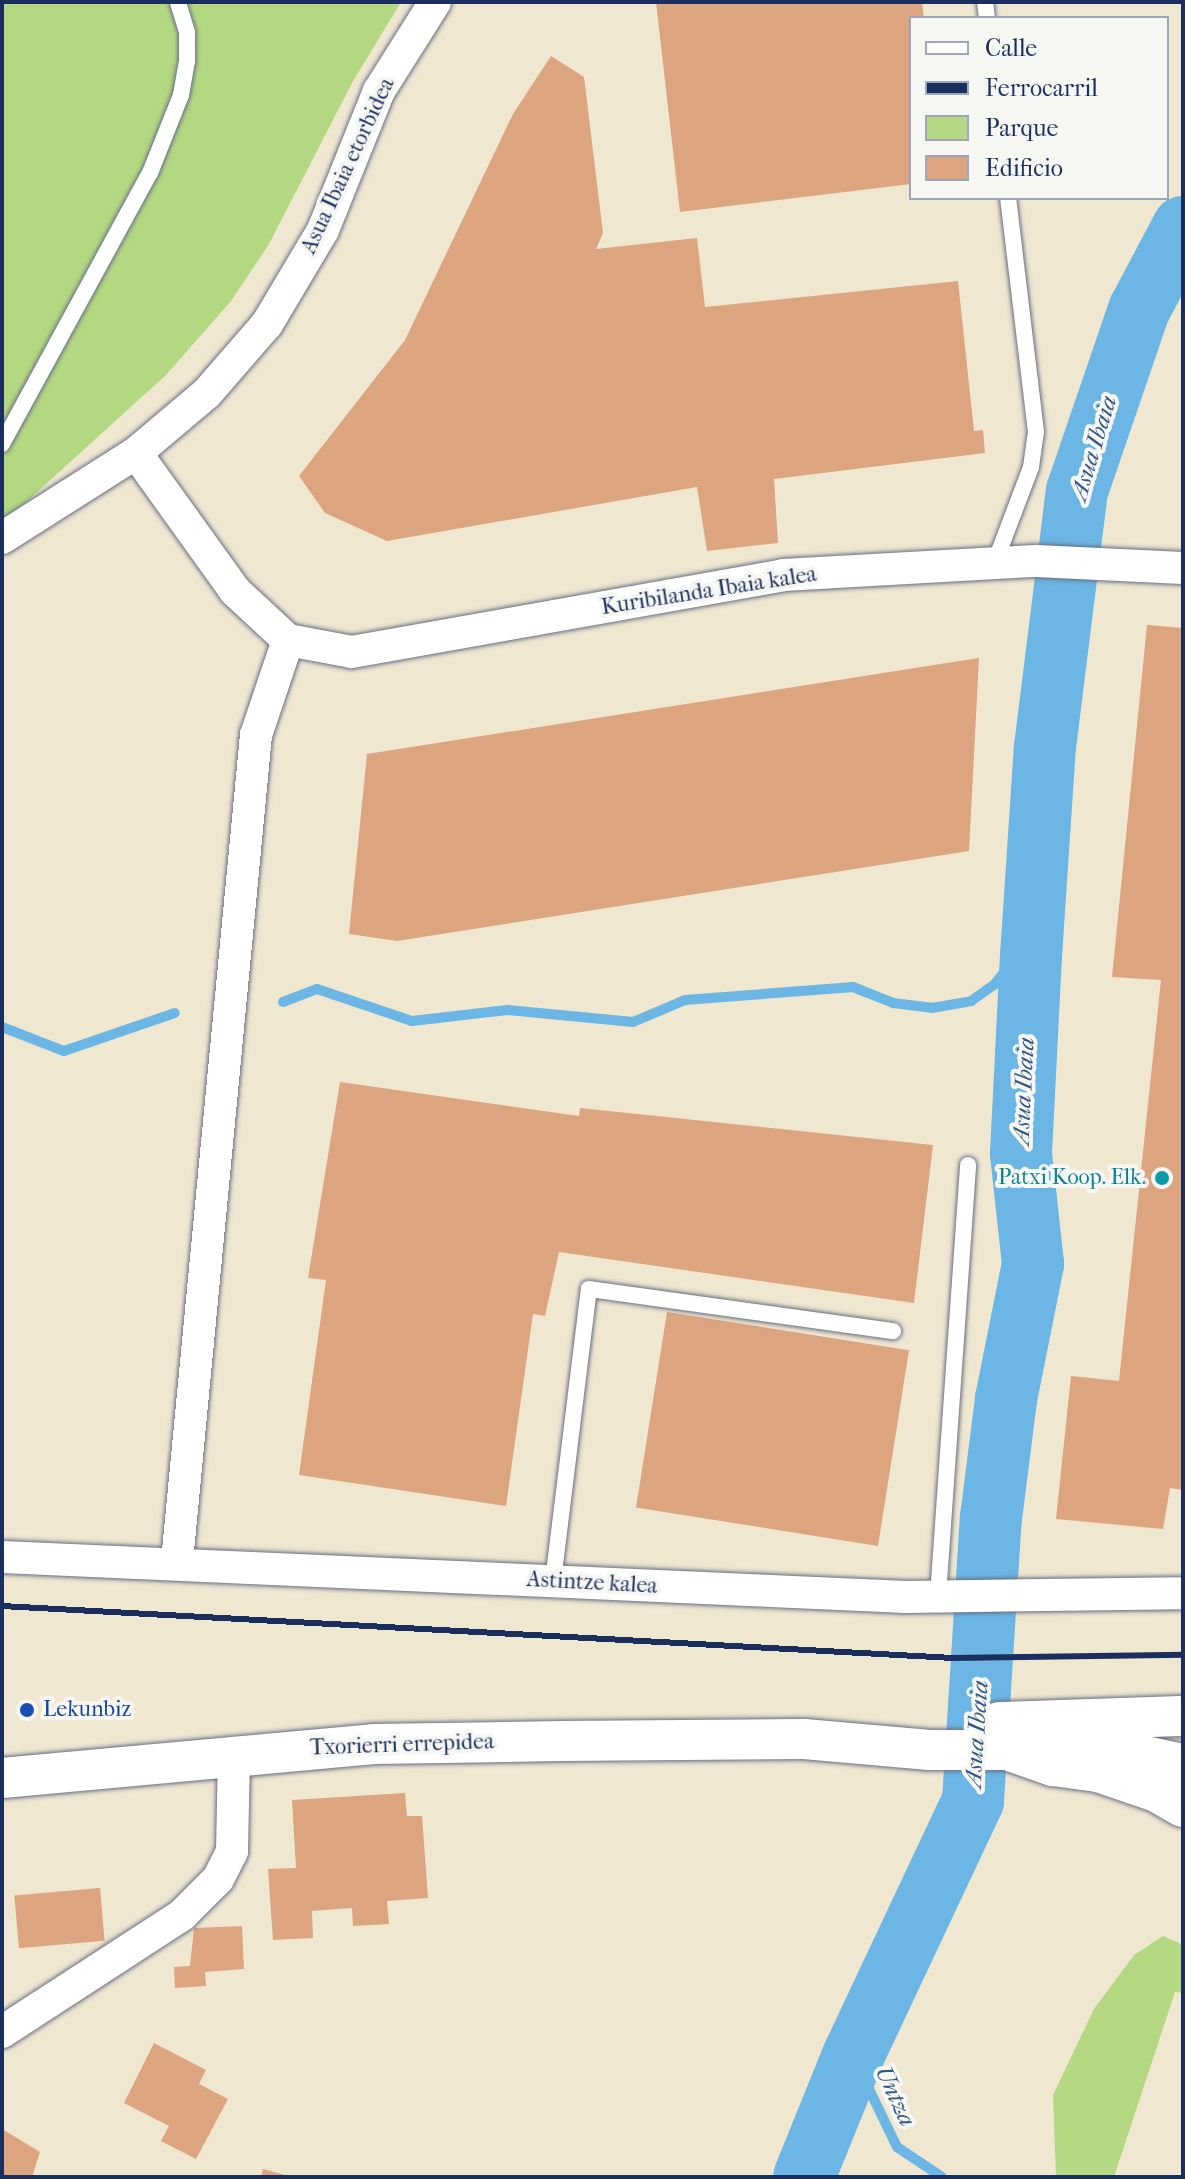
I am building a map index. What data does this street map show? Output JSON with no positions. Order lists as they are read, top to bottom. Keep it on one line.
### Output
{"streets":{"street":["Asua Ibaia etorbidea","Kuribilanda Ibaia kalea","Astintze kalea","Txorierri errepidea"]},"water":["Asua Ibaia","Untza"],"places":["Patxi Koop. Elk.","Lekunbiz"],"legend":["Calle","Ferrocarril","Parque","Edificio"]}
